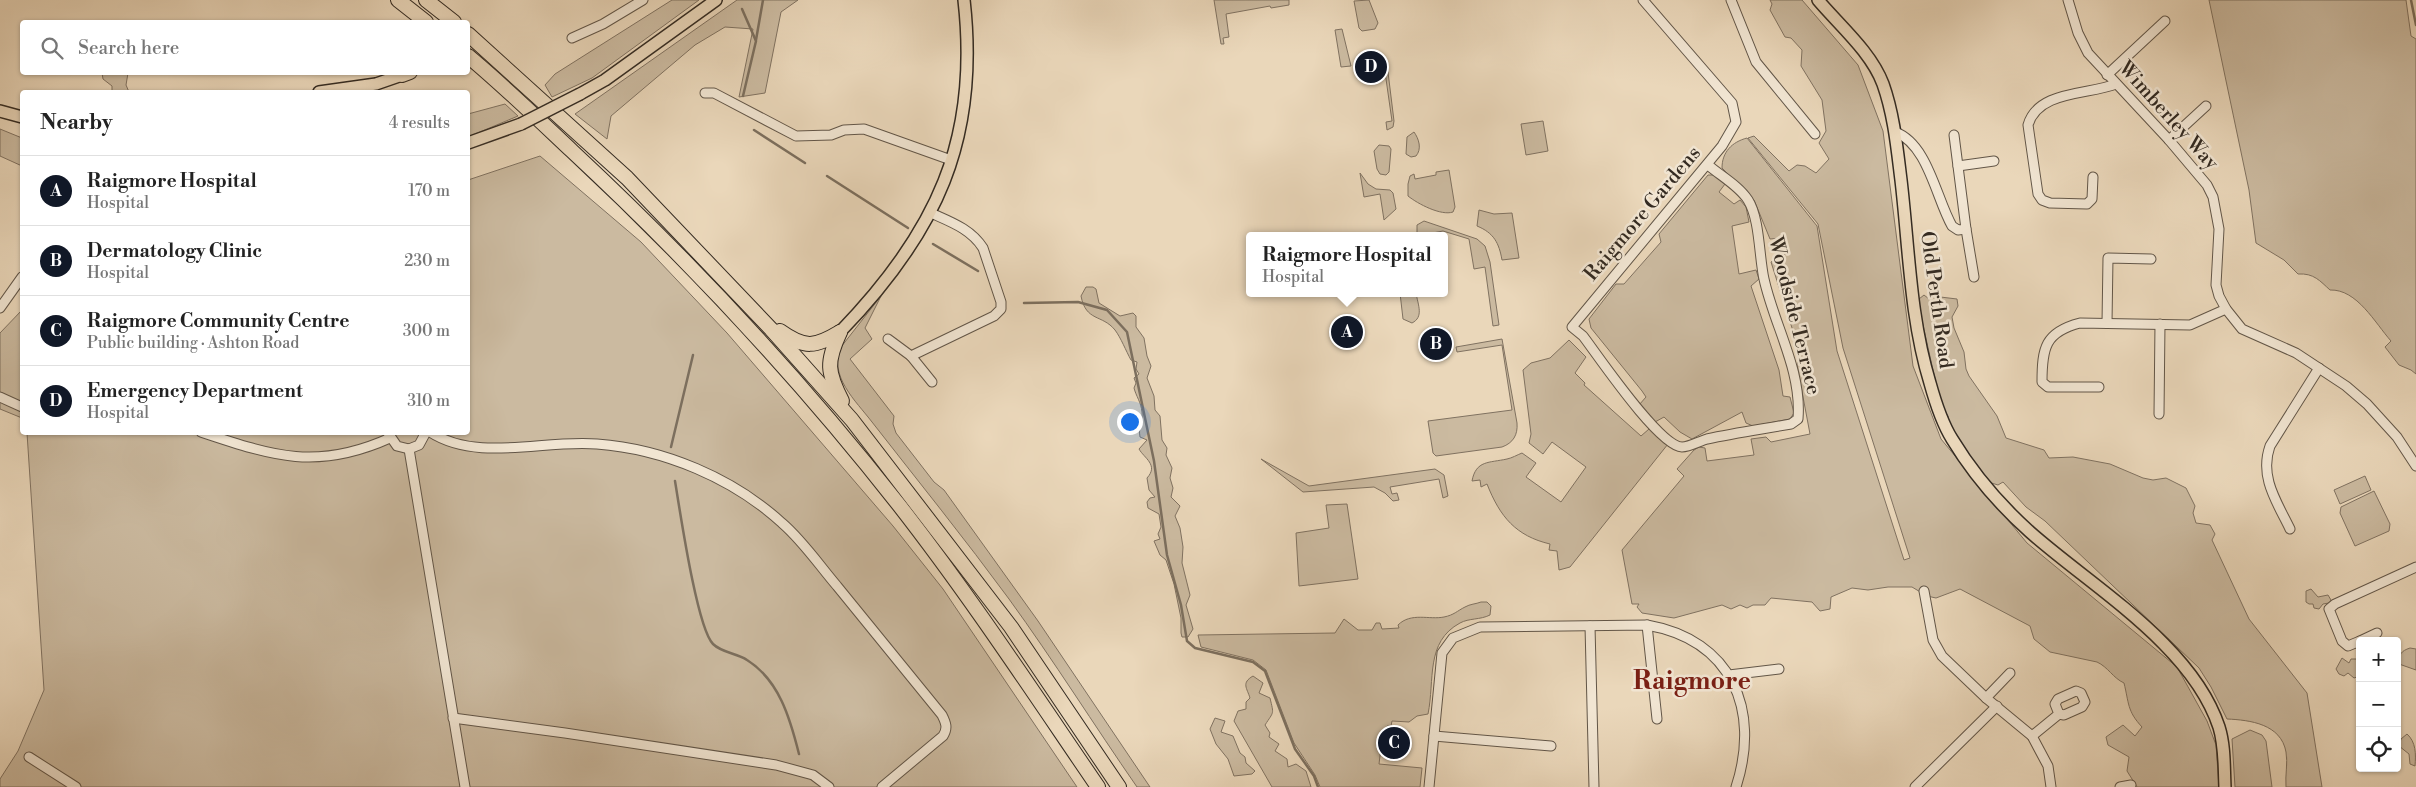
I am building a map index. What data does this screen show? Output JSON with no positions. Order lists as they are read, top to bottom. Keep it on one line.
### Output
{"streets":{"main road":["Old Perth Road"],"street":["Wimberley Way","Raigmore Gardens","Woodside Terrace"]},"crossings":[["Raigmore Gardens","Woodside Terrace"]],"districts":["Raigmore"],"page":{"search":"Search here","pins":["D","A","B","C"],"heading":["Nearby","4 results"],"list":[{"mark":"A","name":"Raigmore Hospital","note":"Hospital","value":"170 m"},{"mark":"B","name":"Dermatology Clinic","note":"Hospital","value":"230 m"},{"mark":"C","name":"Raigmore Community Centre","note":"Public building · Ashton Road","value":"300 m"},{"mark":"D","name":"Emergency Department","note":"Hospital","value":"310 m"}],"popup":["Raigmore Hospital","Hospital"],"map_buttons":["+","−"]}}
